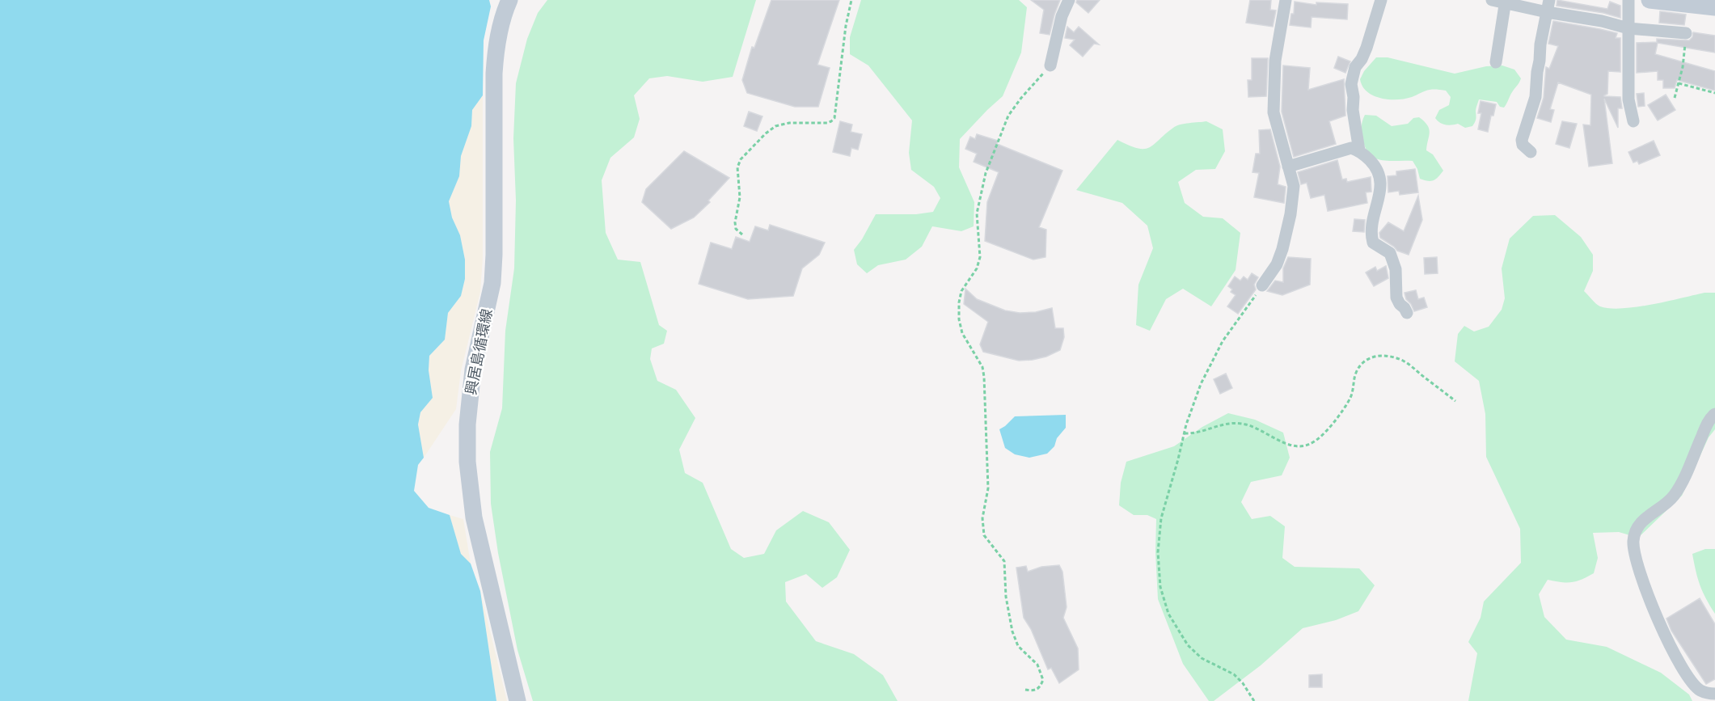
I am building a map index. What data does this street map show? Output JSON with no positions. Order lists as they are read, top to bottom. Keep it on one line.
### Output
{"streets":{"main road":["興居島循環線"]}}
